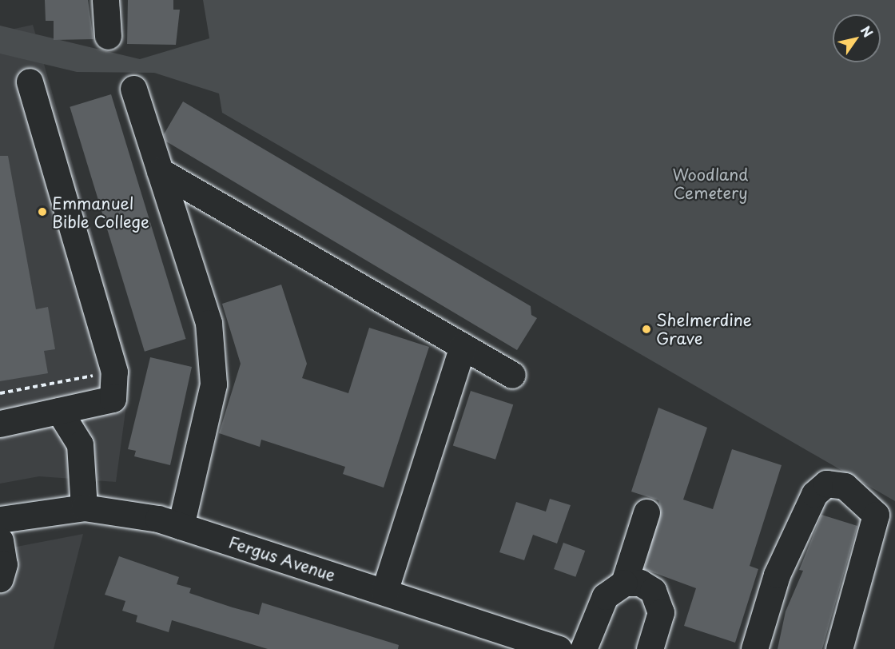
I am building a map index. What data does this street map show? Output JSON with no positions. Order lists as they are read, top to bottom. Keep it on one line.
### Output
{"streets":{"street":["Fergus Avenue"]},"parks":["Woodland Cemetery"],"places":["Emmanuel Bible College","Shelmerdine Grave"],"north":"top right"}
